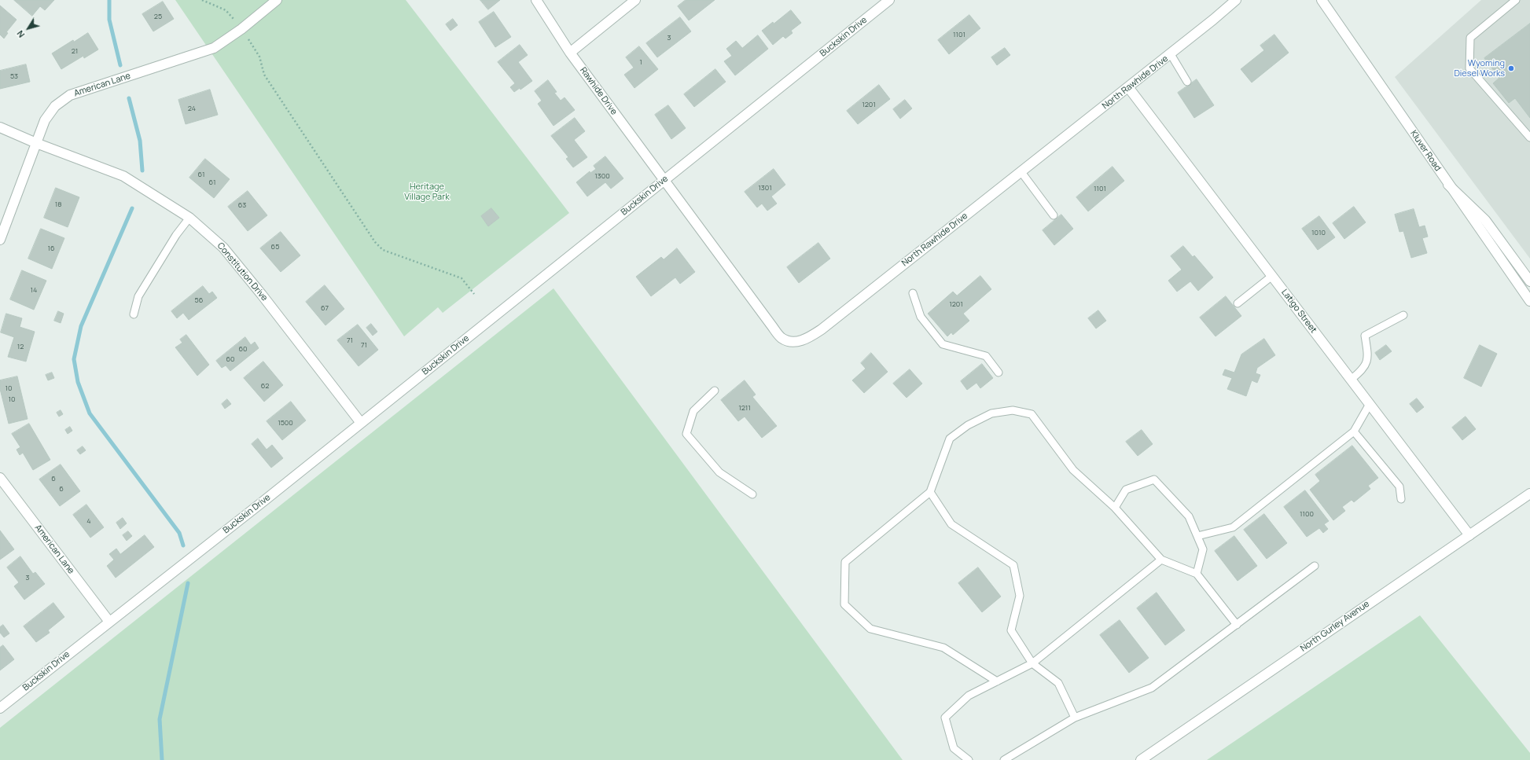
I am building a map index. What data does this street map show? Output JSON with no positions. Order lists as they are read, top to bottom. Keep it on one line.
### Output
{"streets":{"street":["Buckskin Drive","North Rawhide Drive","American Lane","Rawhide Drive","Kluver Road","Constitution Drive","Latigo Street","North Gurley Avenue"]},"crossings":[["Buckskin Drive","North Rawhide Drive"],["Buckskin Drive","American Lane"],["Buckskin Drive","Rawhide Drive"],["Buckskin Drive","Constitution Drive"],["North Rawhide Drive","Rawhide Drive"],["North Rawhide Drive","Latigo Street"],["American Lane","Constitution Drive"],["Latigo Street","North Gurley Avenue"]],"parks":["Heritage Village Park"],"places":["Wyoming Diesel Works"],"house_numbers":["25","1101","3","21","1","53","1201","24","61","1300","61","1301","1101","18","63","1010","65","16","14","56","1201","67","71","71","12","60","60","62","10","10","1211","1500","6","6","1100","4","3"],"north":"bottom left"}
